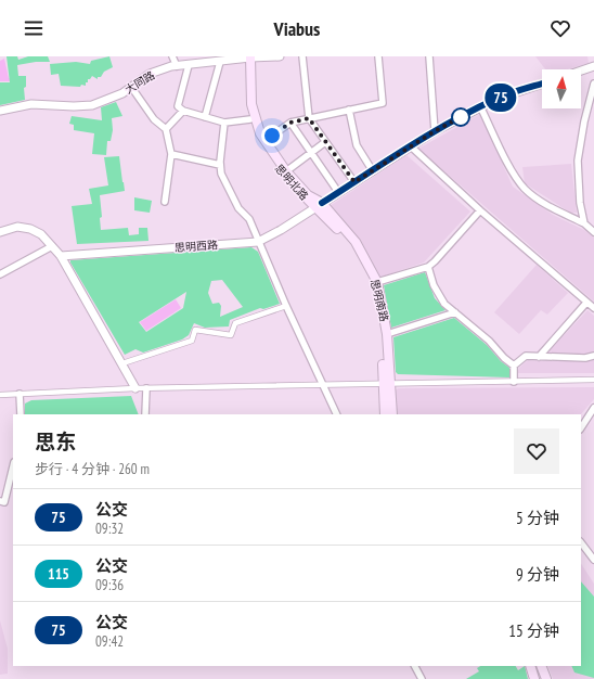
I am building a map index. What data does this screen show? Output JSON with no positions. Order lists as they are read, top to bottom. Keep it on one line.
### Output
{"streets":{"main road":["思明北路","思明南路"],"street":["大同路","思明西路"]},"crossings":[["大同路","思明北路"],["思明北路","思明西路"],["思明北路","思明南路"],["思明西路","思明南路"]],"lines":["bus line 75"],"north":"top","page":{"header":"Viabus","on_map":"75","heading":["思东","步行 · 4 分钟 · 260 m"],"list":[{"mark":"75","name":"公交","note":"09:32","value":"5 分钟"},{"mark":"115","name":"公交","note":"09:36","value":"9 分钟"},{"mark":"75","name":"公交","note":"09:42","value":"15 分钟"}]}}
